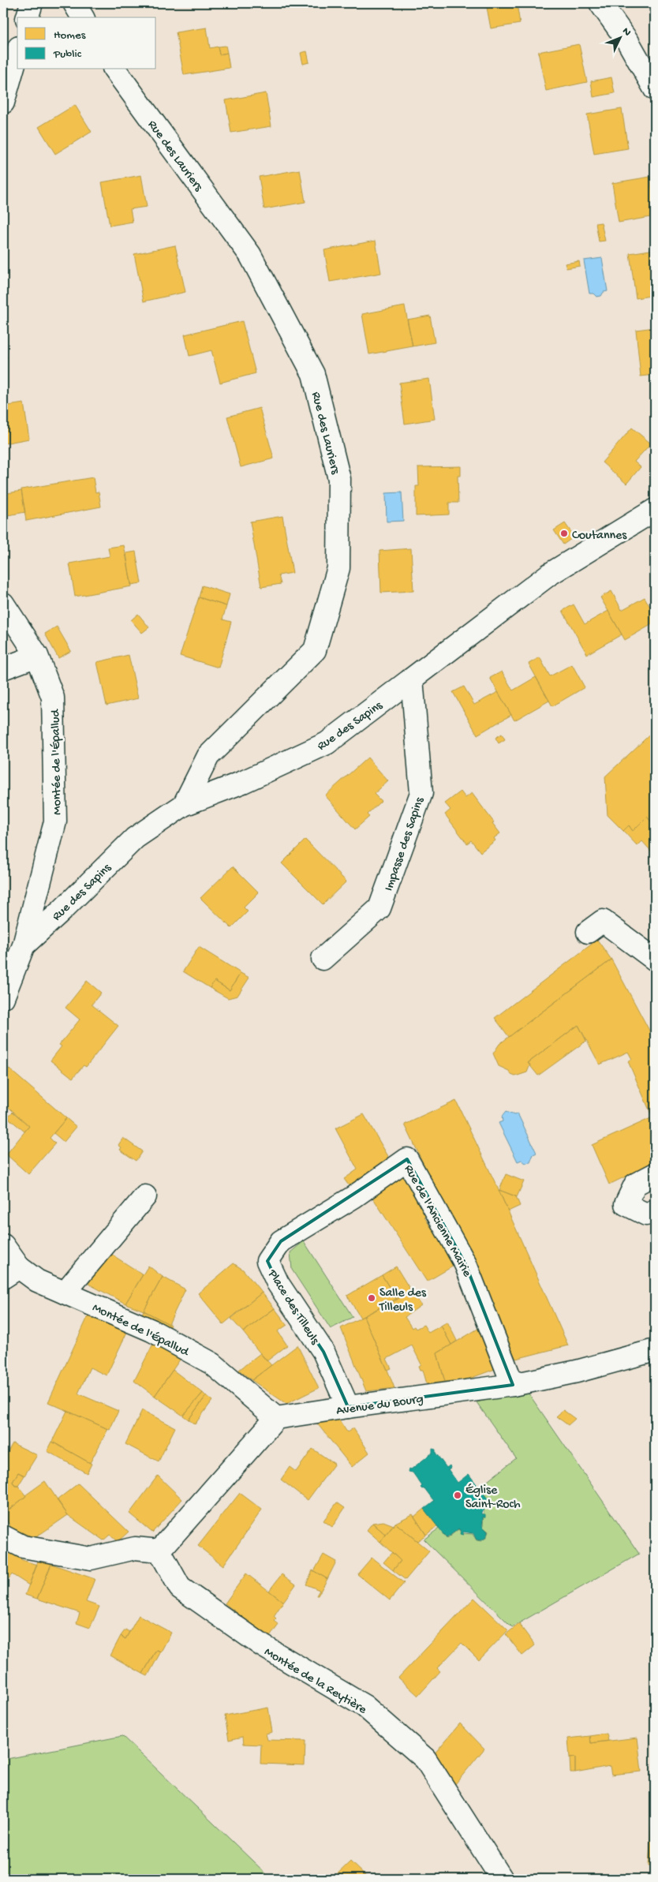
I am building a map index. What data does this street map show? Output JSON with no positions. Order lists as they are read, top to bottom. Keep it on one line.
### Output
{"streets":{"street":["Rue des Lauriers","Rue des Sapins","Montée de l'Épallud","Impasse des Sapins","Rue de l'Ancienne Mairie","Place des Tilleuls","Avenue du Bourg","Montée de la Reytière"]},"crossings":[["Rue des Lauriers","Rue des Sapins"],["Rue des Sapins","Montée de l'Épallud"],["Rue des Sapins","Impasse des Sapins"],["Montée de l'Épallud","Avenue du Bourg"],["Rue de l'Ancienne Mairie","Place des Tilleuls"],["Rue de l'Ancienne Mairie","Avenue du Bourg"],["Place des Tilleuls","Avenue du Bourg"]],"places":["Coutannes","Salle des Tilleuls","Église Saint-Roch"],"legend":["Homes","Public"],"north":"top right"}
